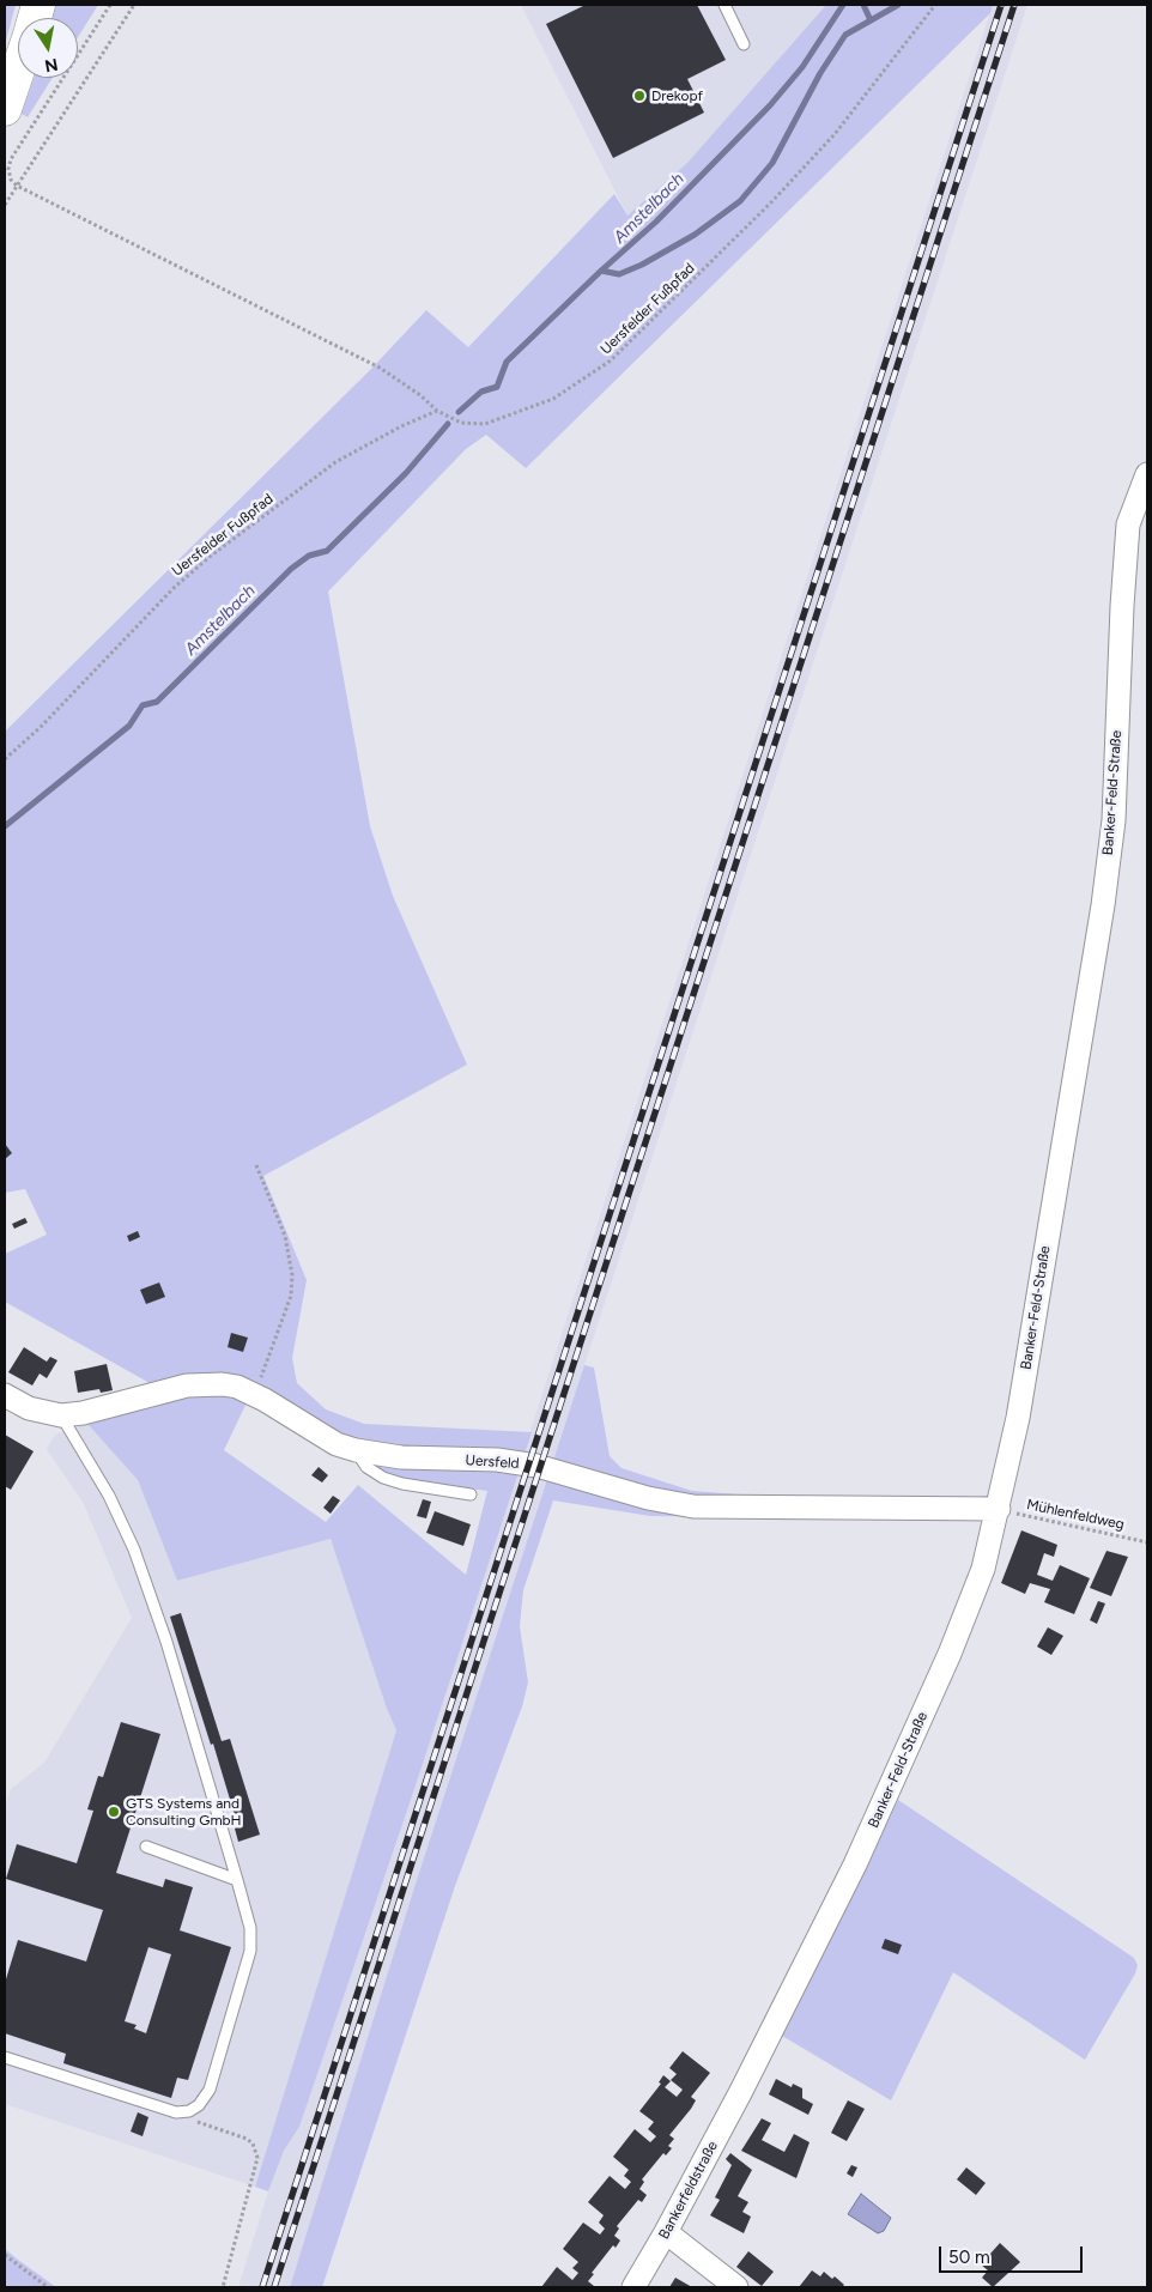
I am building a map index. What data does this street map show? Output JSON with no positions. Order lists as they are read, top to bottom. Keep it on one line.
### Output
{"streets":{"street":["Banker-Feld-Straße","Uersfeld","Bankerfeldstraße"],"path":["Uersfelder Fußpfad","Mühlenfeldweg"]},"crossings":[["Banker-Feld-Straße","Uersfeld"],["Banker-Feld-Straße","Mühlenfeldweg"],["Banker-Feld-Straße","Bankerfeldstraße"],["Uersfeld","Mühlenfeldweg"]],"water":["Amstelbach"],"places":["Drekopf","GTS Systems and Consulting GmbH"],"scale_bar":"50 m","north":"bottom"}
